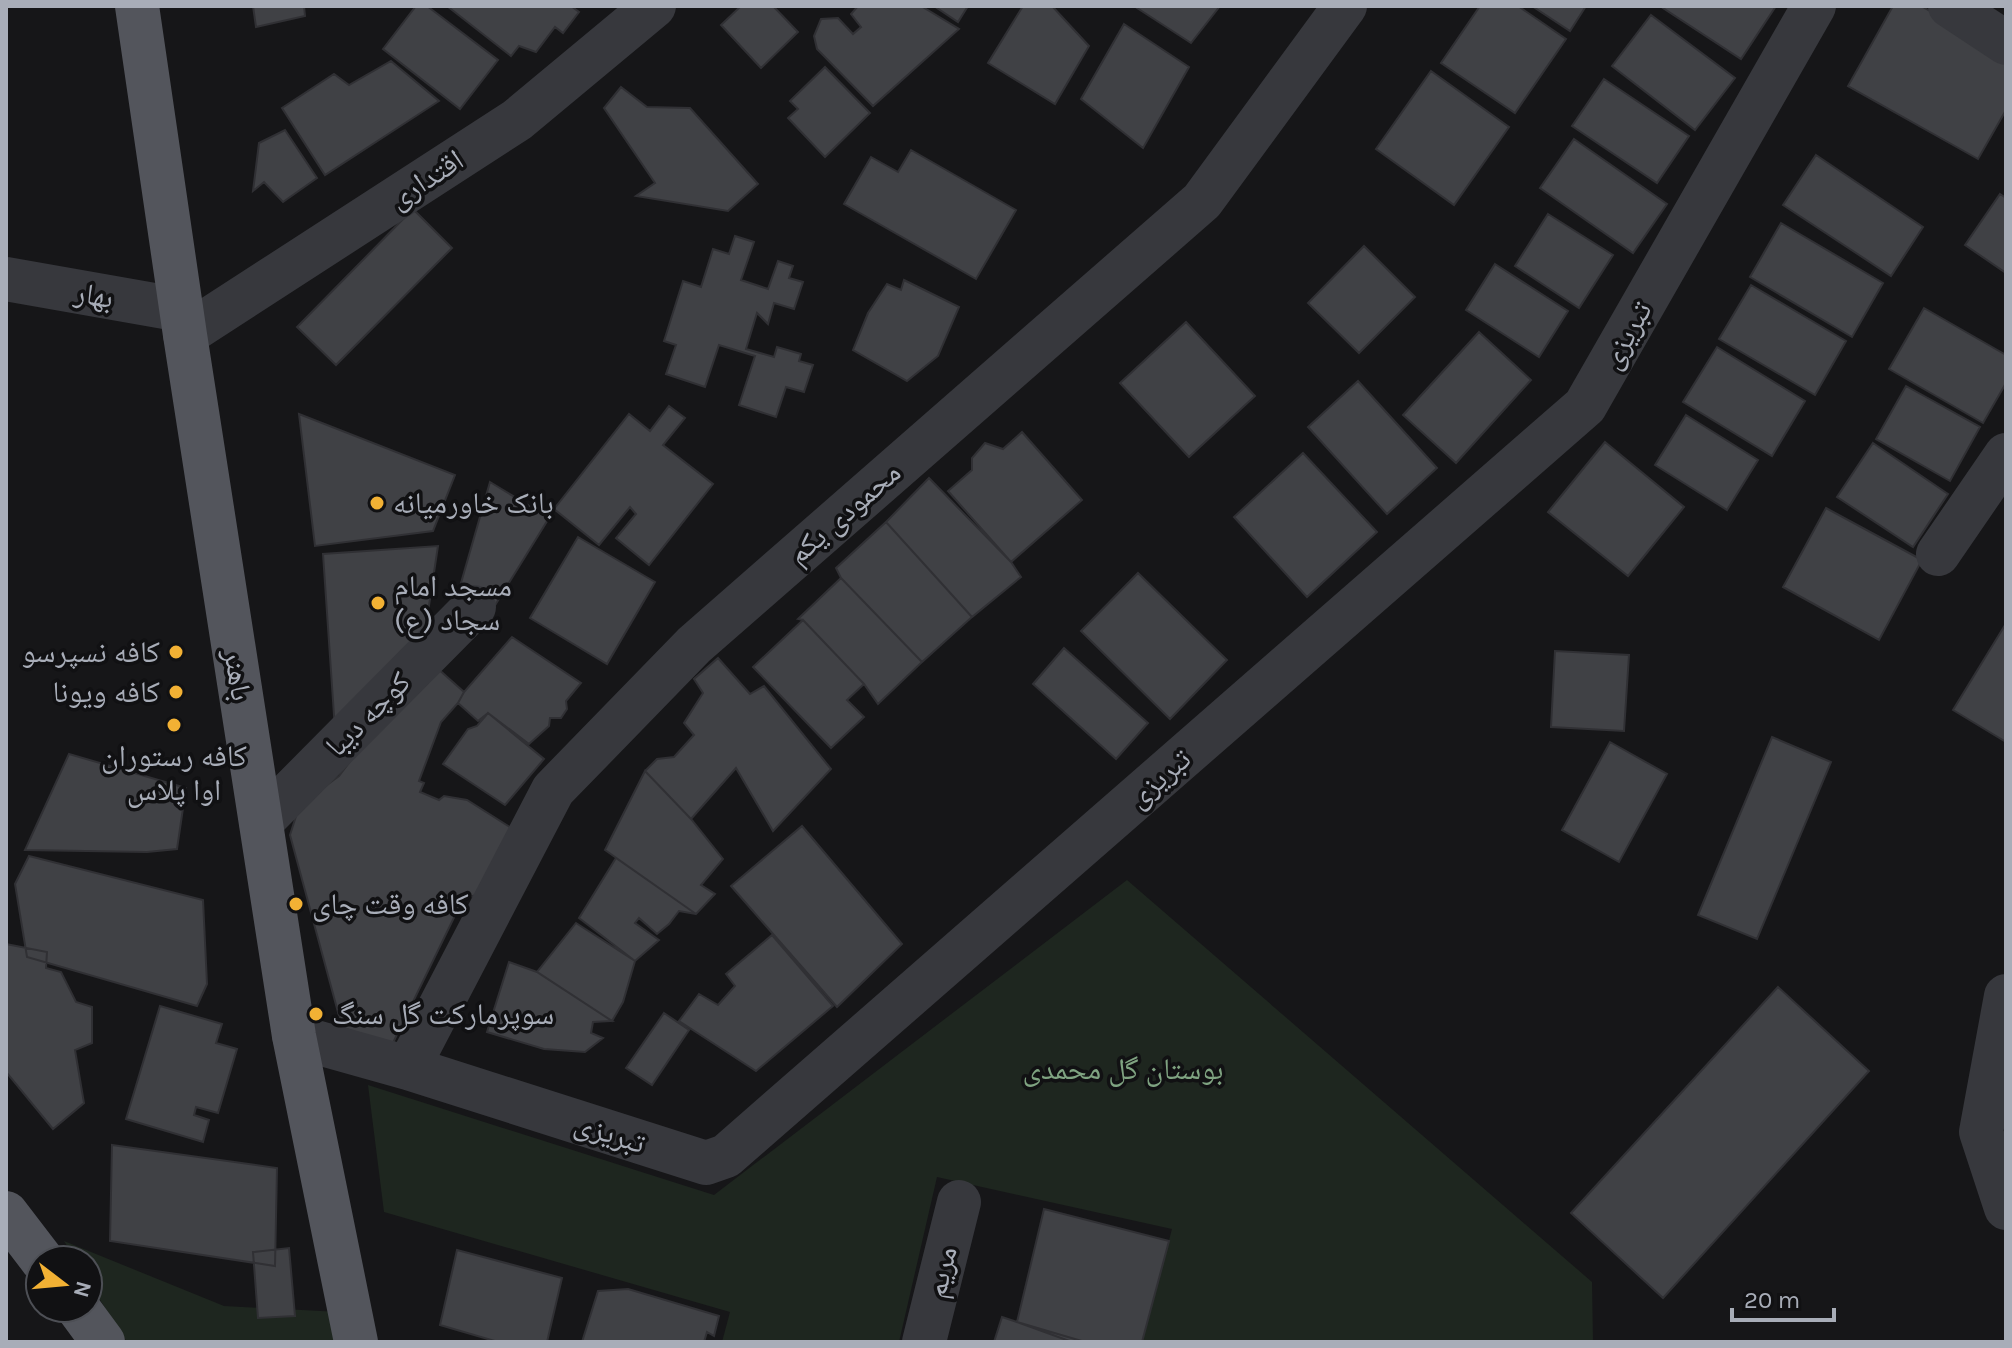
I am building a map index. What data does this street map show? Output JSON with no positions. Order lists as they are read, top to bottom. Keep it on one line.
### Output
{"streets":{"main road":["باهنر"],"street":["اقتداری","بهار","تبریزی","محمودی یکم","کوچه دیبا","مریم"]},"crossings":[["اقتداری","بهار"],["اقتداری","باهنر"],["بهار","باهنر"],["تبریزی","محمودی یکم"],["تبریزی","باهنر"],["باهنر","کوچه دیبا"]],"parks":["بوستان گل محمدی"],"places":["بانک خاورمیانه","مسجد امام سجاد (ع)","کافه نسپرسو","کافه ویونا","کافه رستوران اوا پلاس","کافه وقت چای","سوپرمارکت گل سنگ"],"scale_bar":"20 m","north":"right"}
